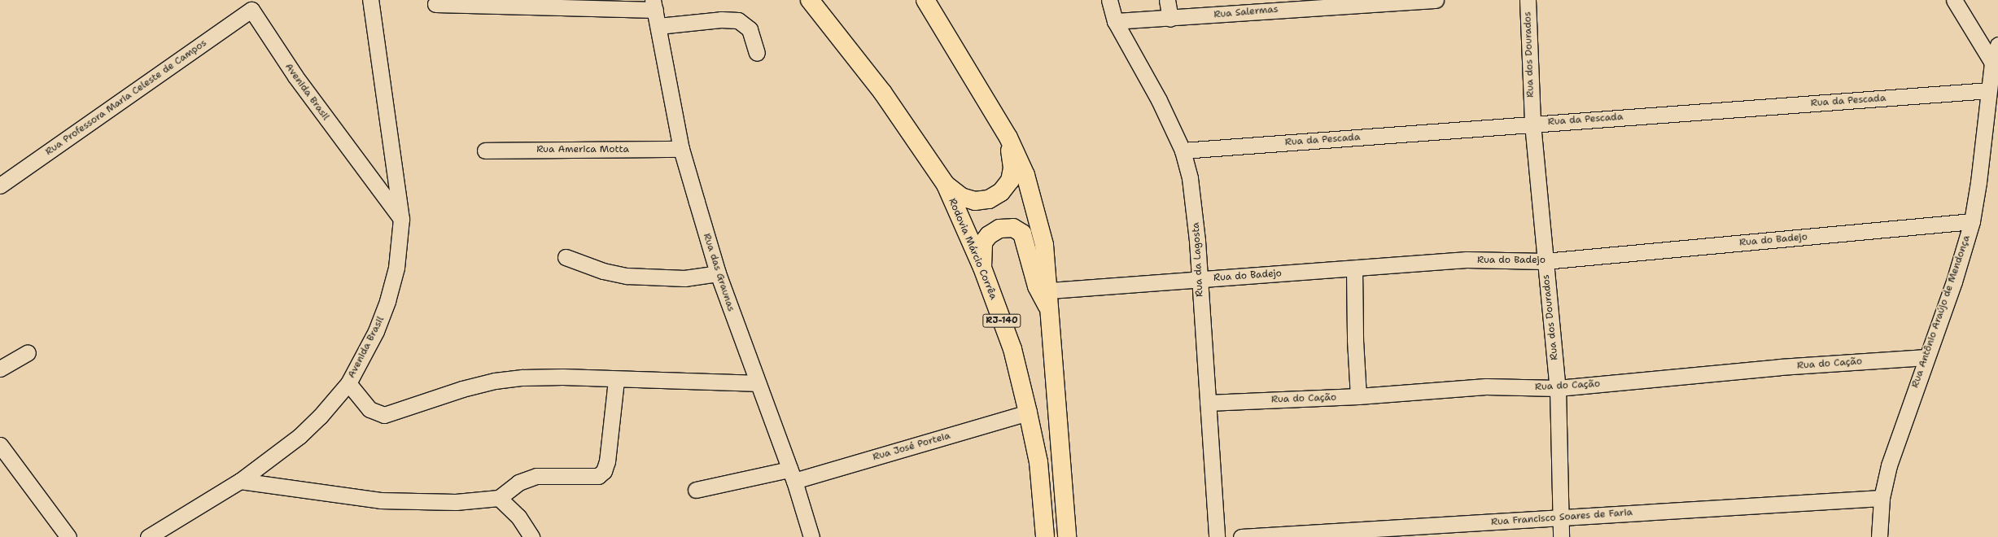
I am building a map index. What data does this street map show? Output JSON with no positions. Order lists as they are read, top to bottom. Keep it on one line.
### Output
{"streets":{"highway":["Rodovia Márcio Corrêa","RJ-140"],"street":["Rua Salermas","Rua dos Dourados","Avenida Brasil","Rua Professora Maria Celeste de Campos","Rua da Pescada","Rua America Motta","Rua do Badejo","Rua da Lagosta","Rua das Graunas","Rua Antônio Araújo de Mendonça","Rua do Cação","Rua José Porteia","Rua Francisco Soares de Faria"]},"crossings":[["Rua Salermas","Rua da Lagosta"],["Rua dos Dourados","Rua da Pescada"],["Rua dos Dourados","Rua do Badejo"],["Rua dos Dourados","Rua do Cação"],["Rua dos Dourados","Rua Francisco Soares de Faria"],["Avenida Brasil","Rua Professora Maria Celeste de Campos"],["Rua da Pescada","Rua da Lagosta"],["Rua da Pescada","Rua Antônio Araújo de Mendonça"],["Rua America Motta","Rua das Graunas"],["Rua do Badejo","Rua da Lagosta"],["Rua do Badejo","Rua Antônio Araújo de Mendonça"],["Rodovia Márcio Corrêa","Rua José Porteia"],["Rua da Lagosta","Rua do Cação"],["Rua das Graunas","Rua José Porteia"],["Rua Antônio Araújo de Mendonça","Rua do Cação"],["Rua Antônio Araújo de Mendonça","Rua Francisco Soares de Faria"]]}
